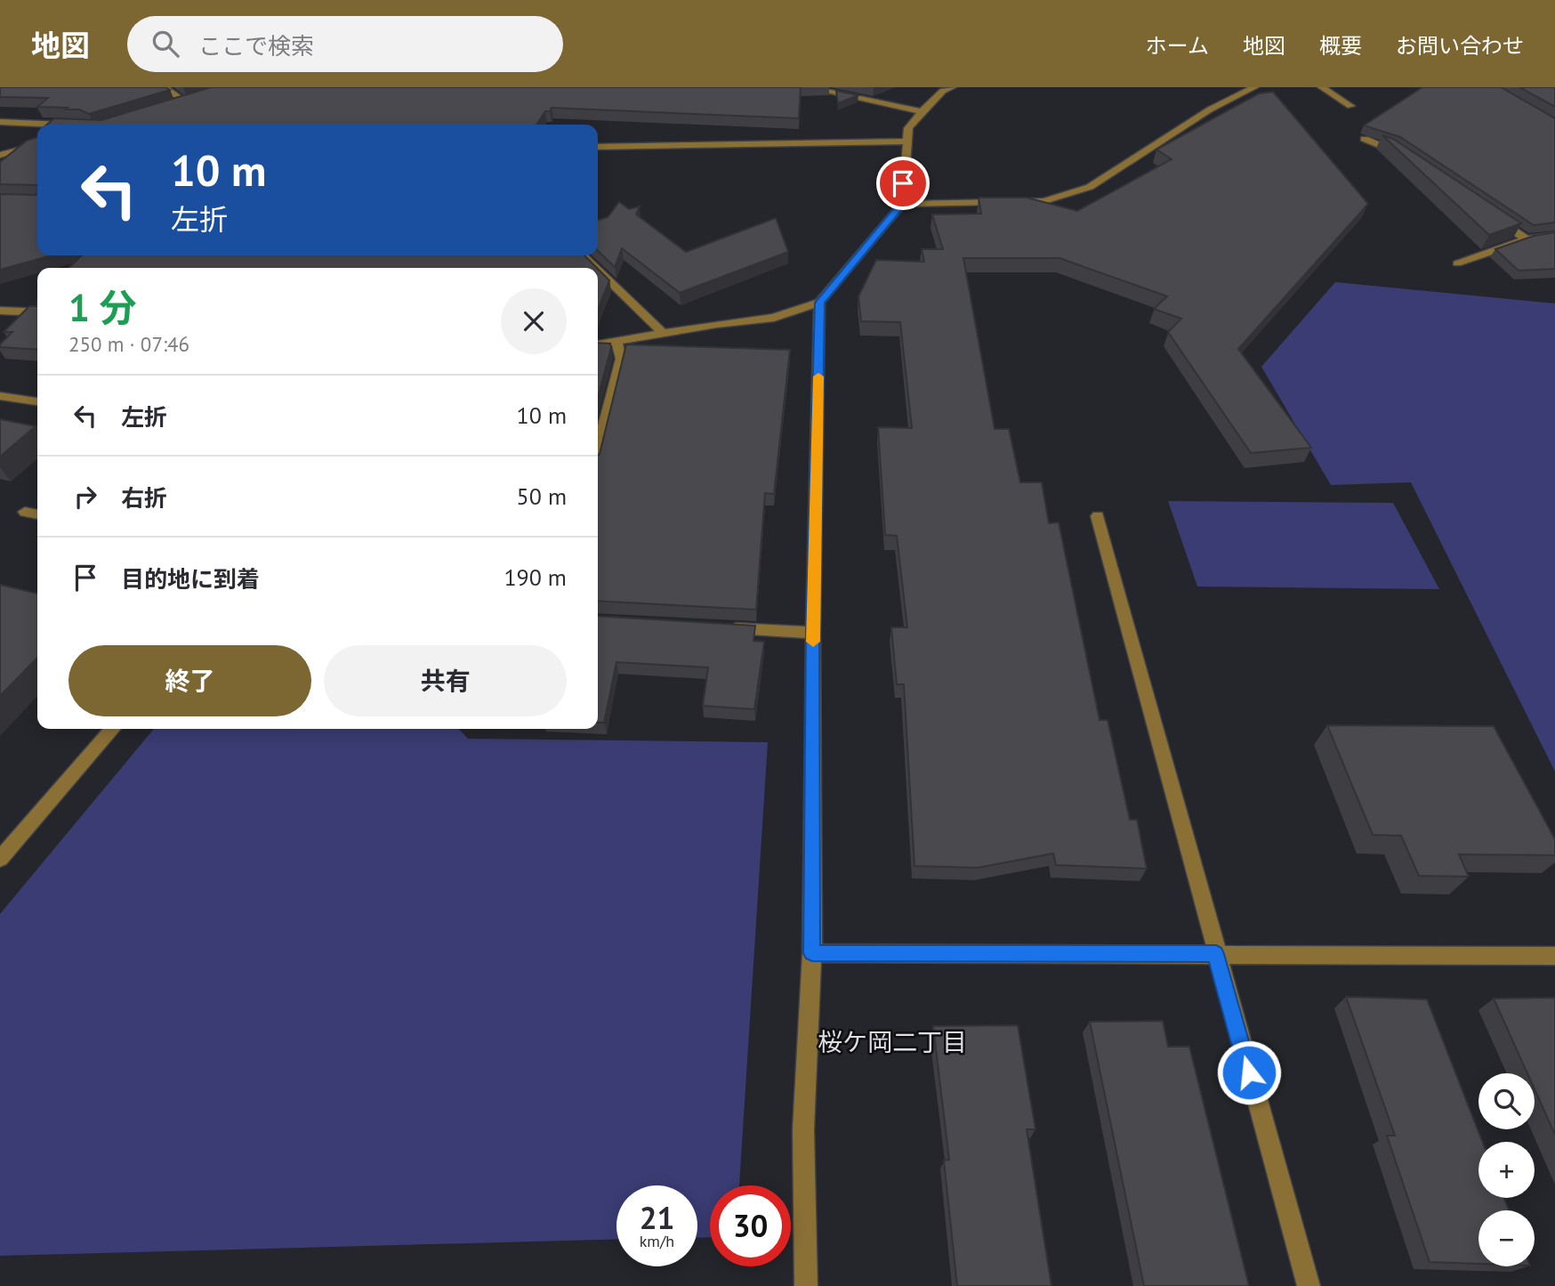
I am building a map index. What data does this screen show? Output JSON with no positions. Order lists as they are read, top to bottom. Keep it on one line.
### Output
{"districts":["桜ケ岡二丁目"],"page":{"header":"地図","search":"ここで検索","nav":["ホーム","地図","概要","お問い合わせ"],"turn":["10 m","左折"],"heading":["1 分","250 m · 07:46"],"list":[{"name":"左折","value":"10 m"},{"name":"右折","value":"50 m"},{"name":"目的地に到着","value":"190 m"}],"buttons":["終了","共有"],"map_buttons":["+","−"],"speed":"21 km/h","limit":"30"}}
